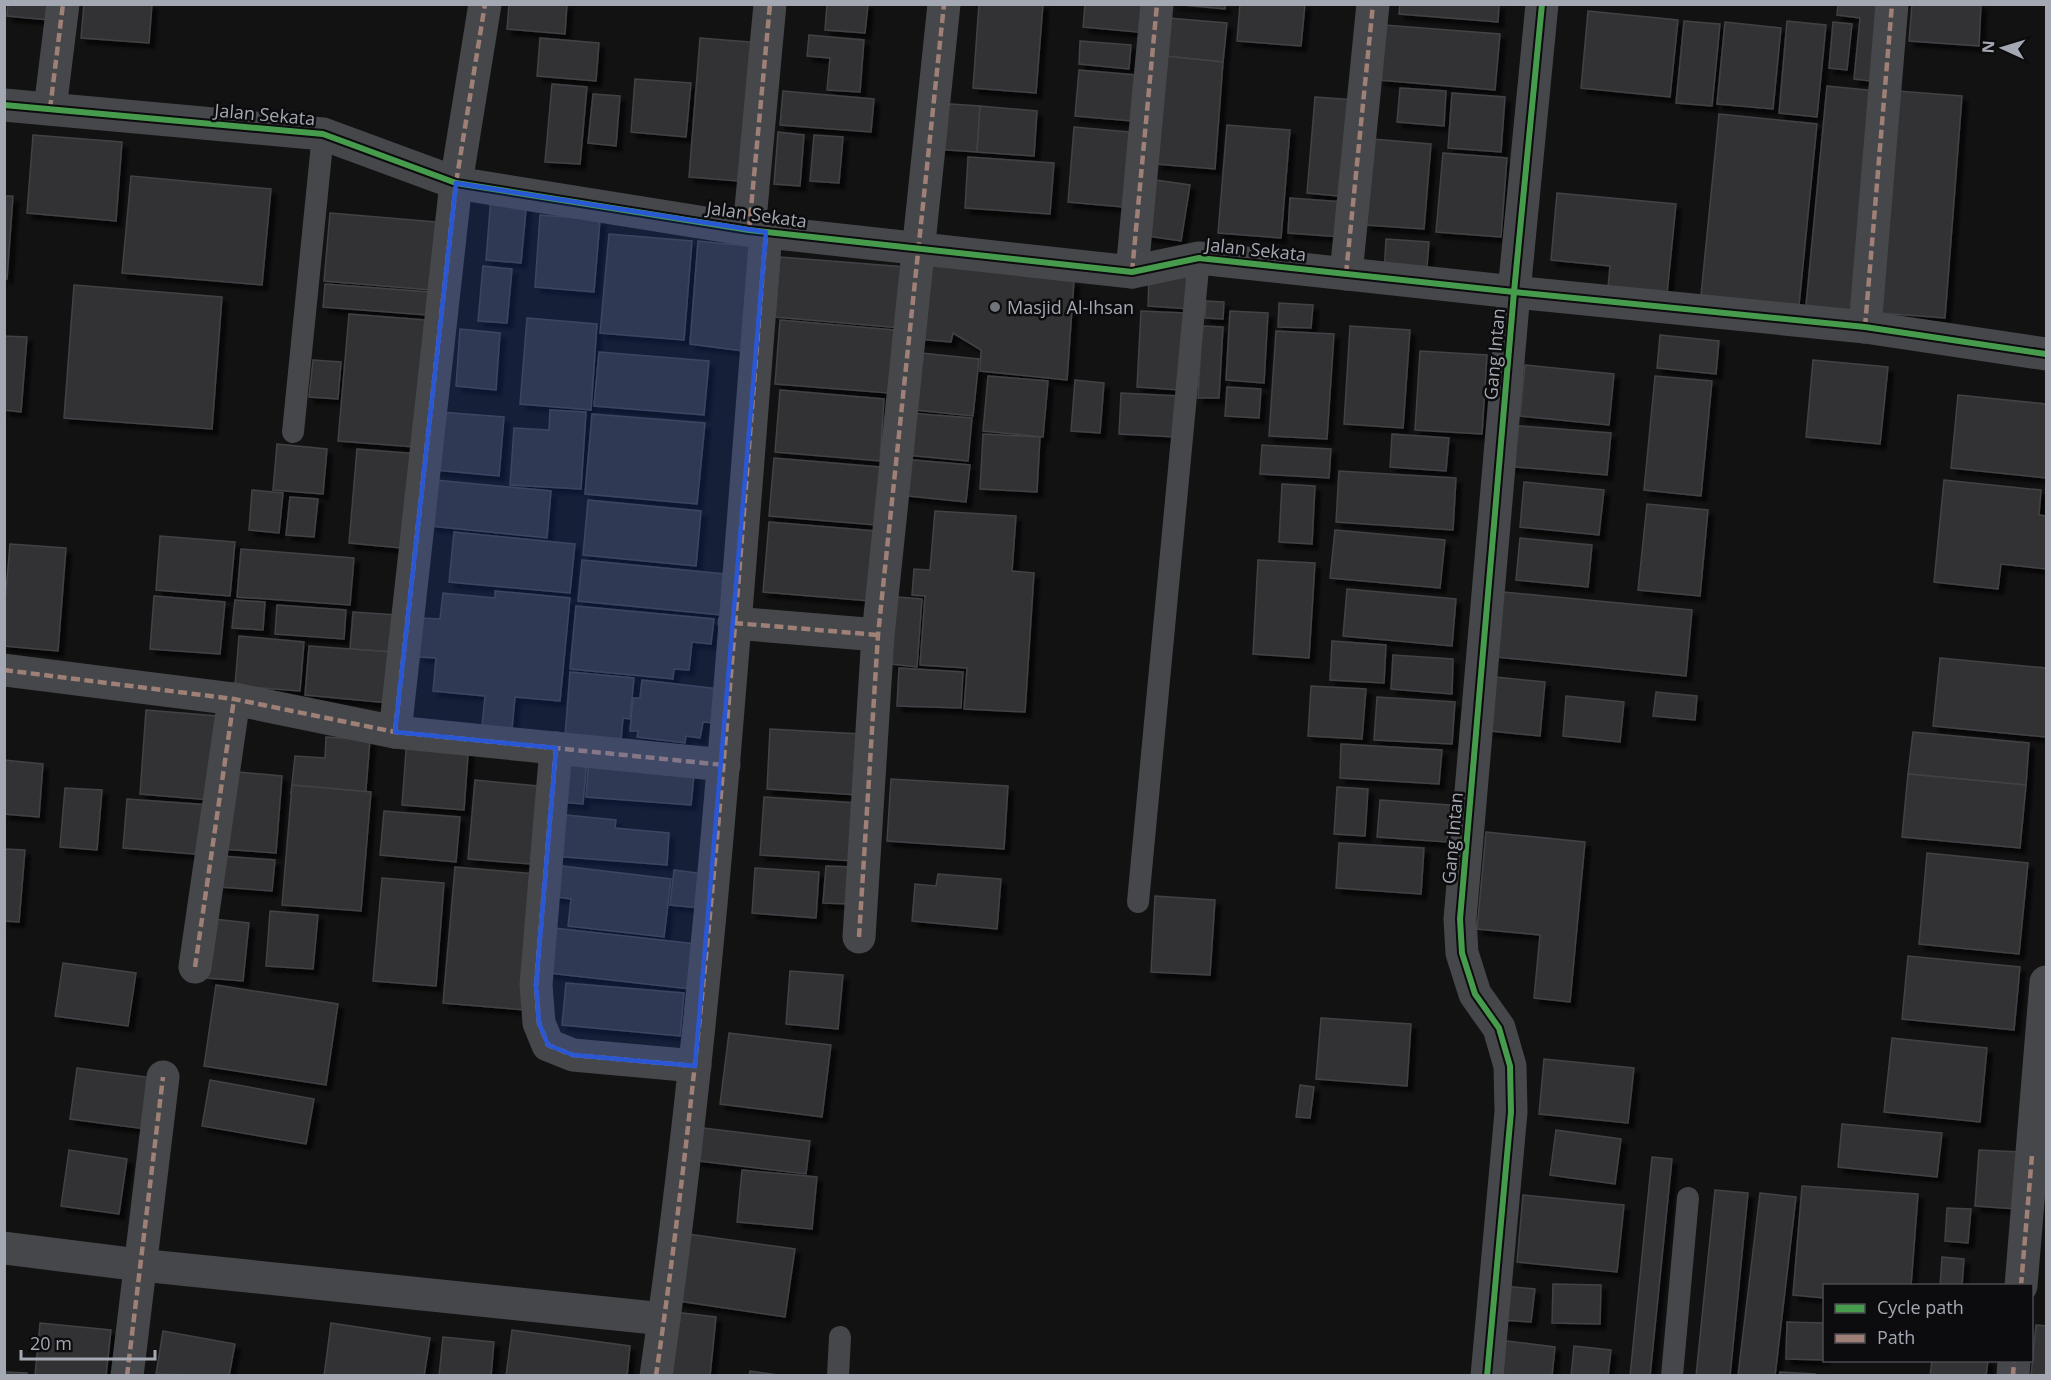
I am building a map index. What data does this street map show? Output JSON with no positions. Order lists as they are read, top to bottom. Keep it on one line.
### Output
{"streets":{"street":["Jalan Sekata","Gang Intan"]},"crossings":[["Jalan Sekata","Gang Intan"]],"places":["Masjid Al-Ihsan"],"legend":["Cycle path","Path"],"scale_bar":"20 m","north":"left"}
